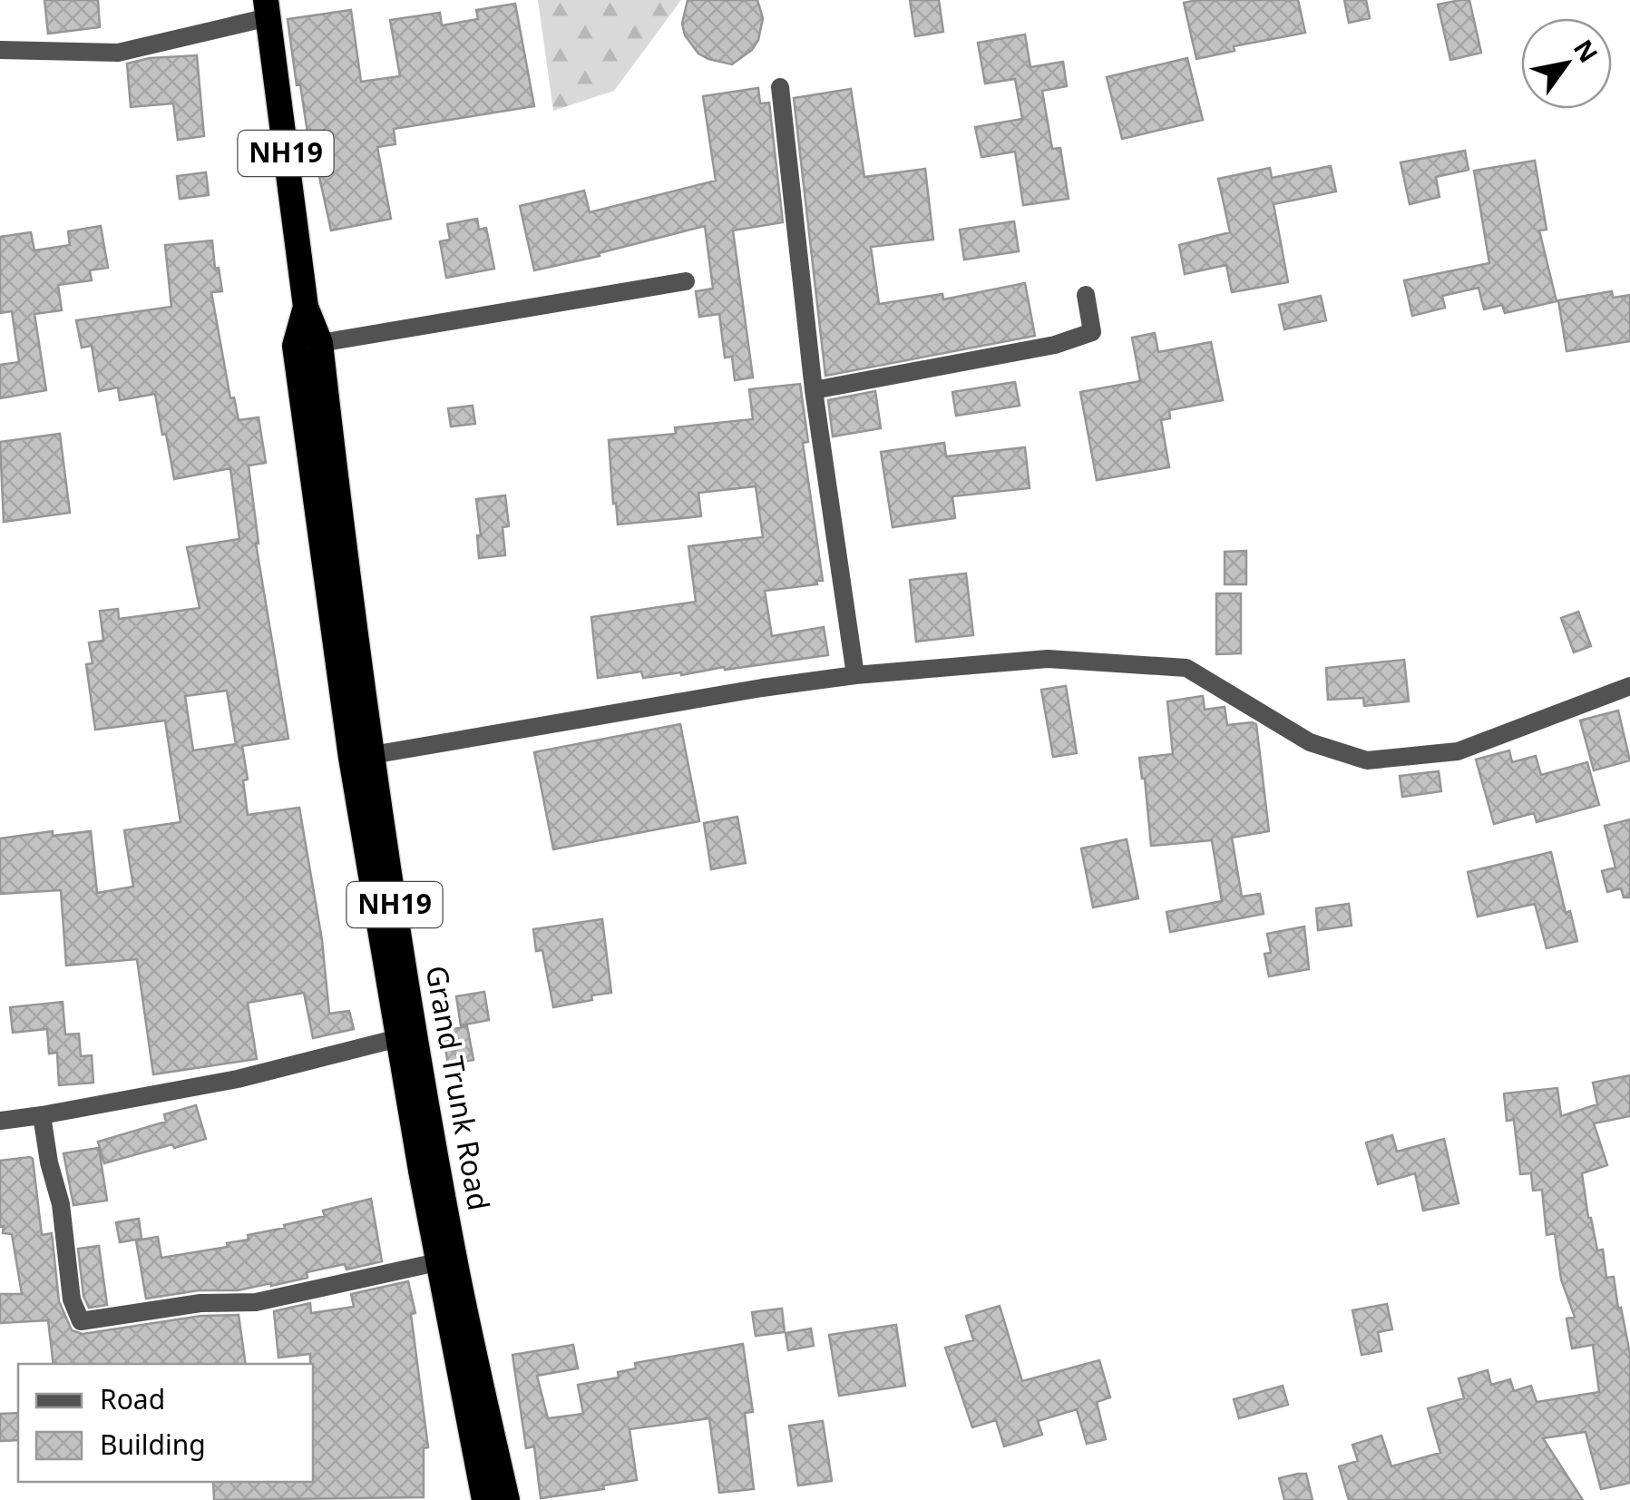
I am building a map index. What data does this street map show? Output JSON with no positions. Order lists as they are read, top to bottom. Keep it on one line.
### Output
{"streets":{"highway":["NH19","Grand Trunk Road"]},"legend":["Road","Building"],"north":"top right"}
